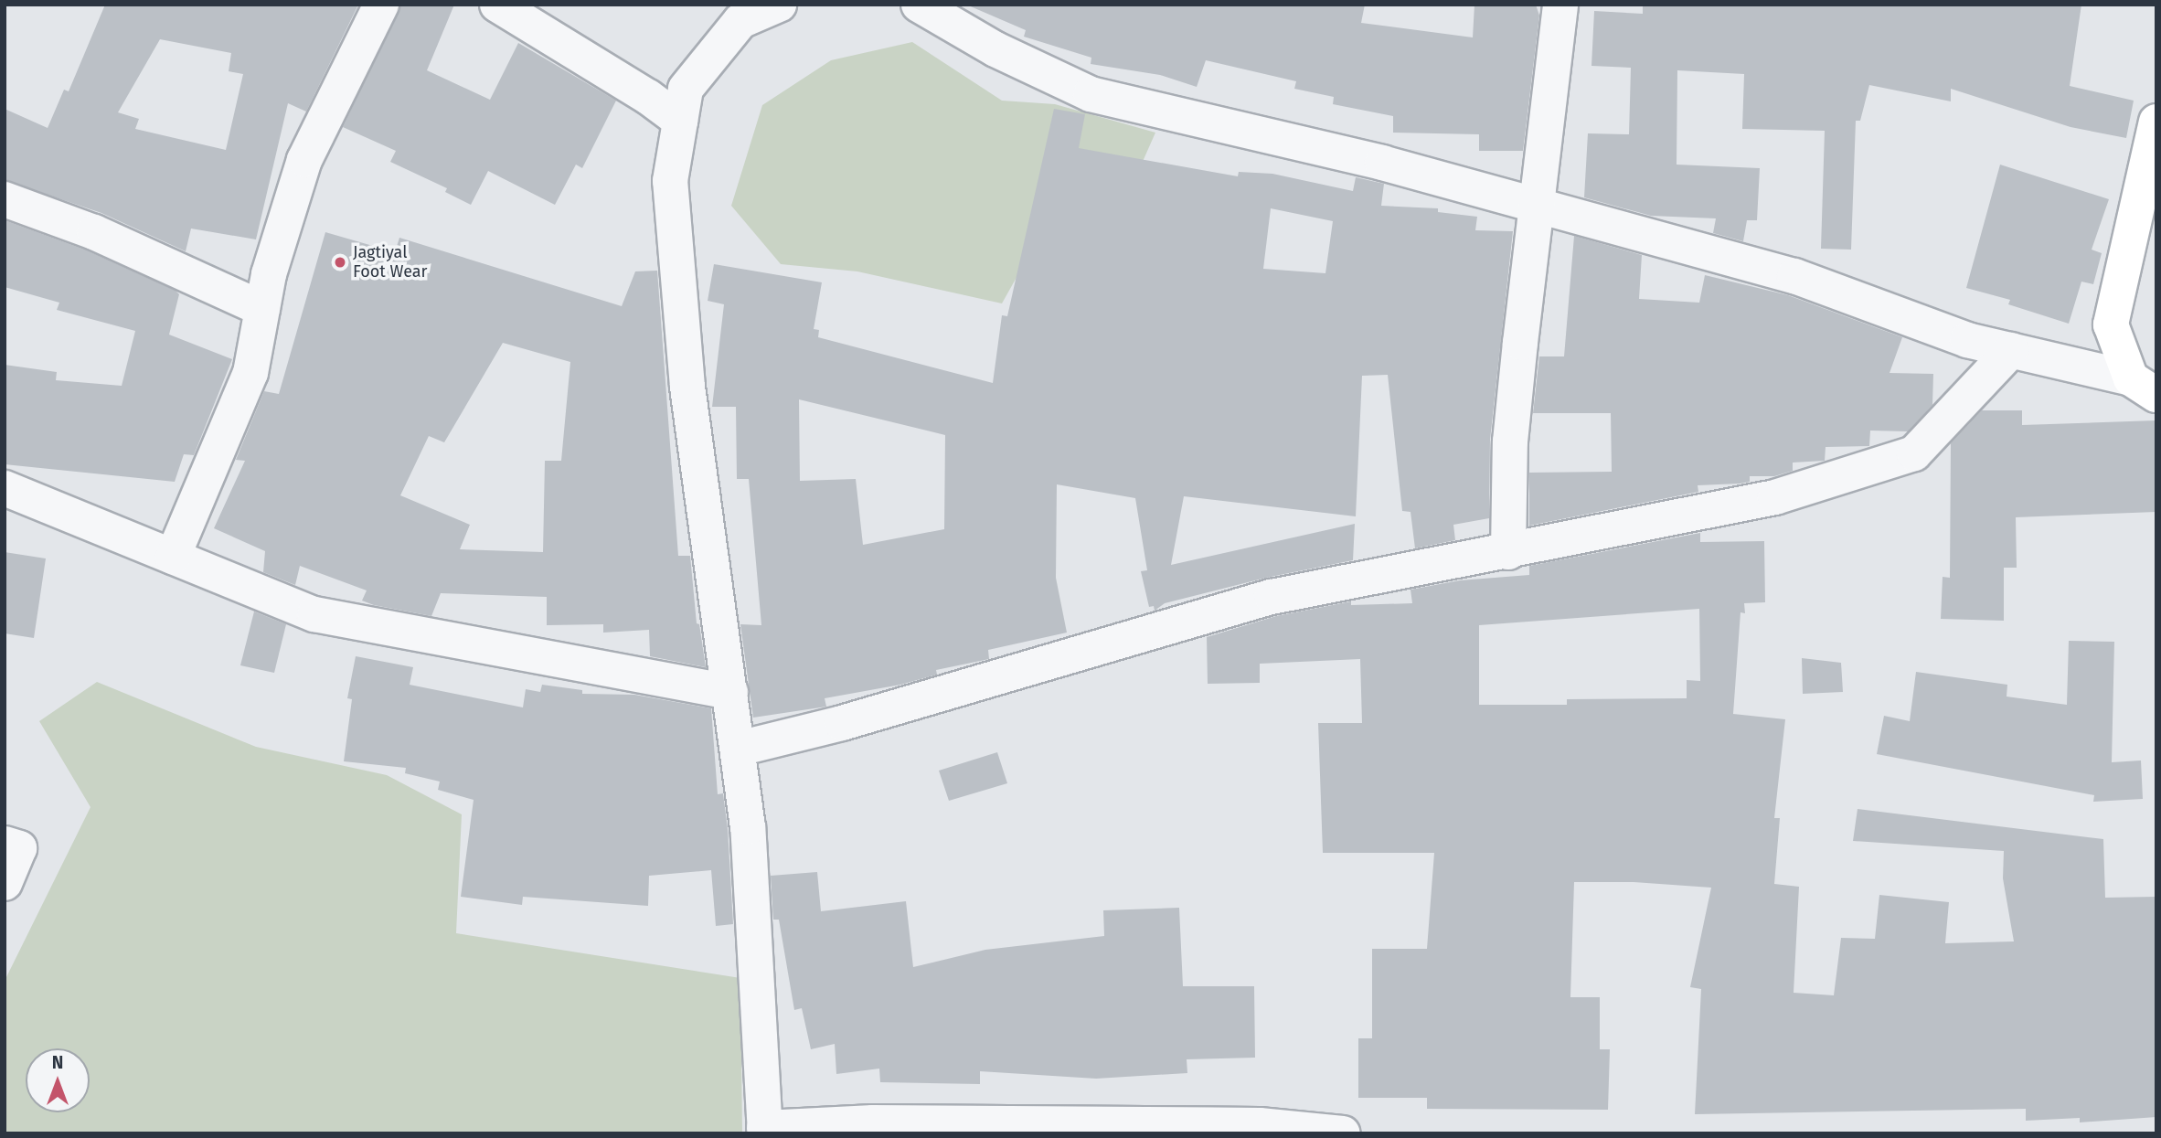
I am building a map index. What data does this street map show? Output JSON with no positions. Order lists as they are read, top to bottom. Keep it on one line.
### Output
{"places":["Jagtiyal Foot Wear"],"north":"top"}
